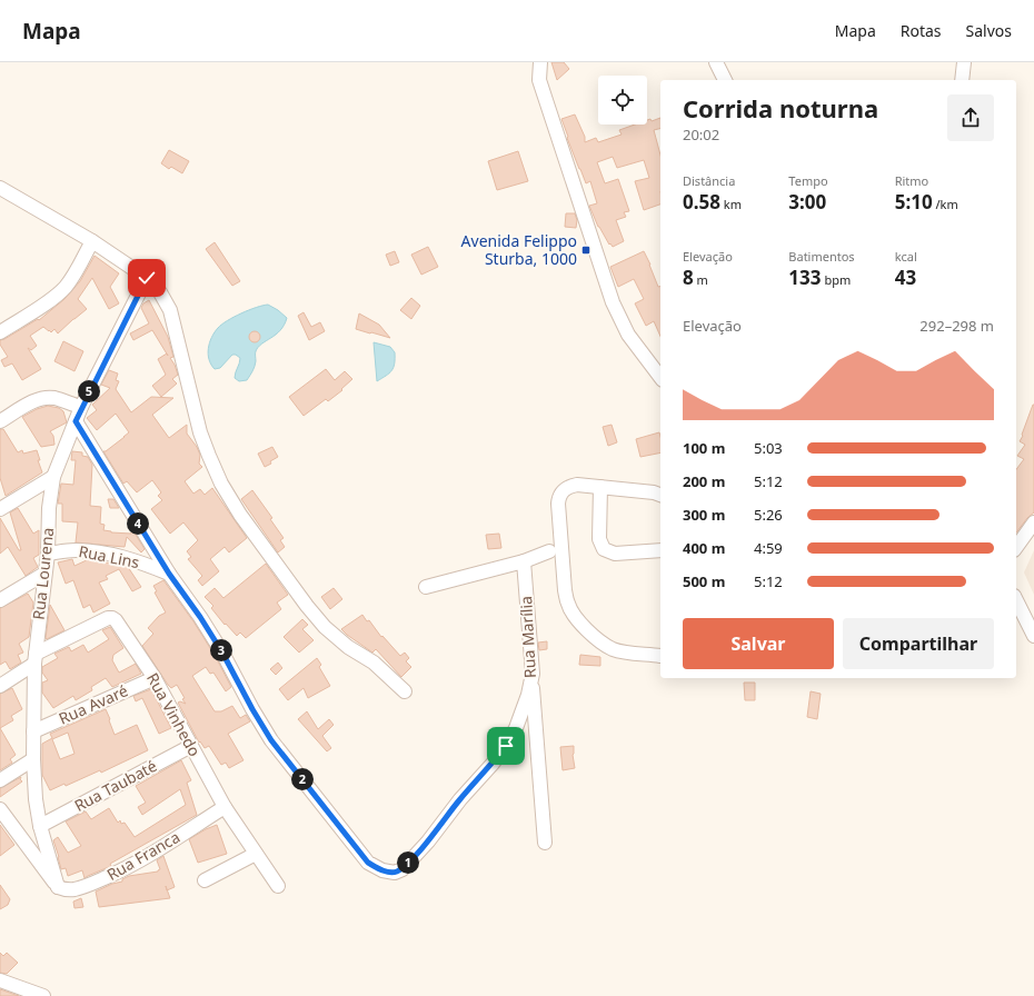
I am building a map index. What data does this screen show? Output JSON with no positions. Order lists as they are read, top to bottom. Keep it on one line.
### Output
{"streets":{"street":["Rua Lins","Rua Lourena","Rua Marília","Rua Avaré","Rua Vinhedo","Rua Taubaté","Rua Franca"]},"crossings":[["Rua Lins","Rua Lourena"],["Rua Lins","Rua Marília"],["Rua Lourena","Rua Marília"],["Rua Lourena","Rua Avaré"],["Rua Lourena","Rua Vinhedo"],["Rua Lourena","Rua Taubaté"],["Rua Lourena","Rua Franca"],["Rua Avaré","Rua Vinhedo"],["Rua Vinhedo","Rua Taubaté"],["Rua Vinhedo","Rua Franca"]],"places":{"transit":["Avenida Felippo Sturba, 1000"]},"page":{"header":"Mapa","nav":["Mapa","Rotas","Salvos"],"heading":["Corrida noturna","20:02"],"stats":[["Distância","0.58 km"],["Tempo","3:00"],["Ritmo","5:10 /km"],["Elevação","8 m"],["Batimentos","133 bpm"],["kcal","43"]],"chart":["Elevação","292–298 m"],"pins":["5","4","3","2","1"],"list":[{"name":"100 m","note":"5:03"},{"name":"200 m","note":"5:12"},{"name":"300 m","note":"5:26"},{"name":"400 m","note":"4:59"},{"name":"500 m","note":"5:12"}],"buttons":["Salvar","Compartilhar"]}}
